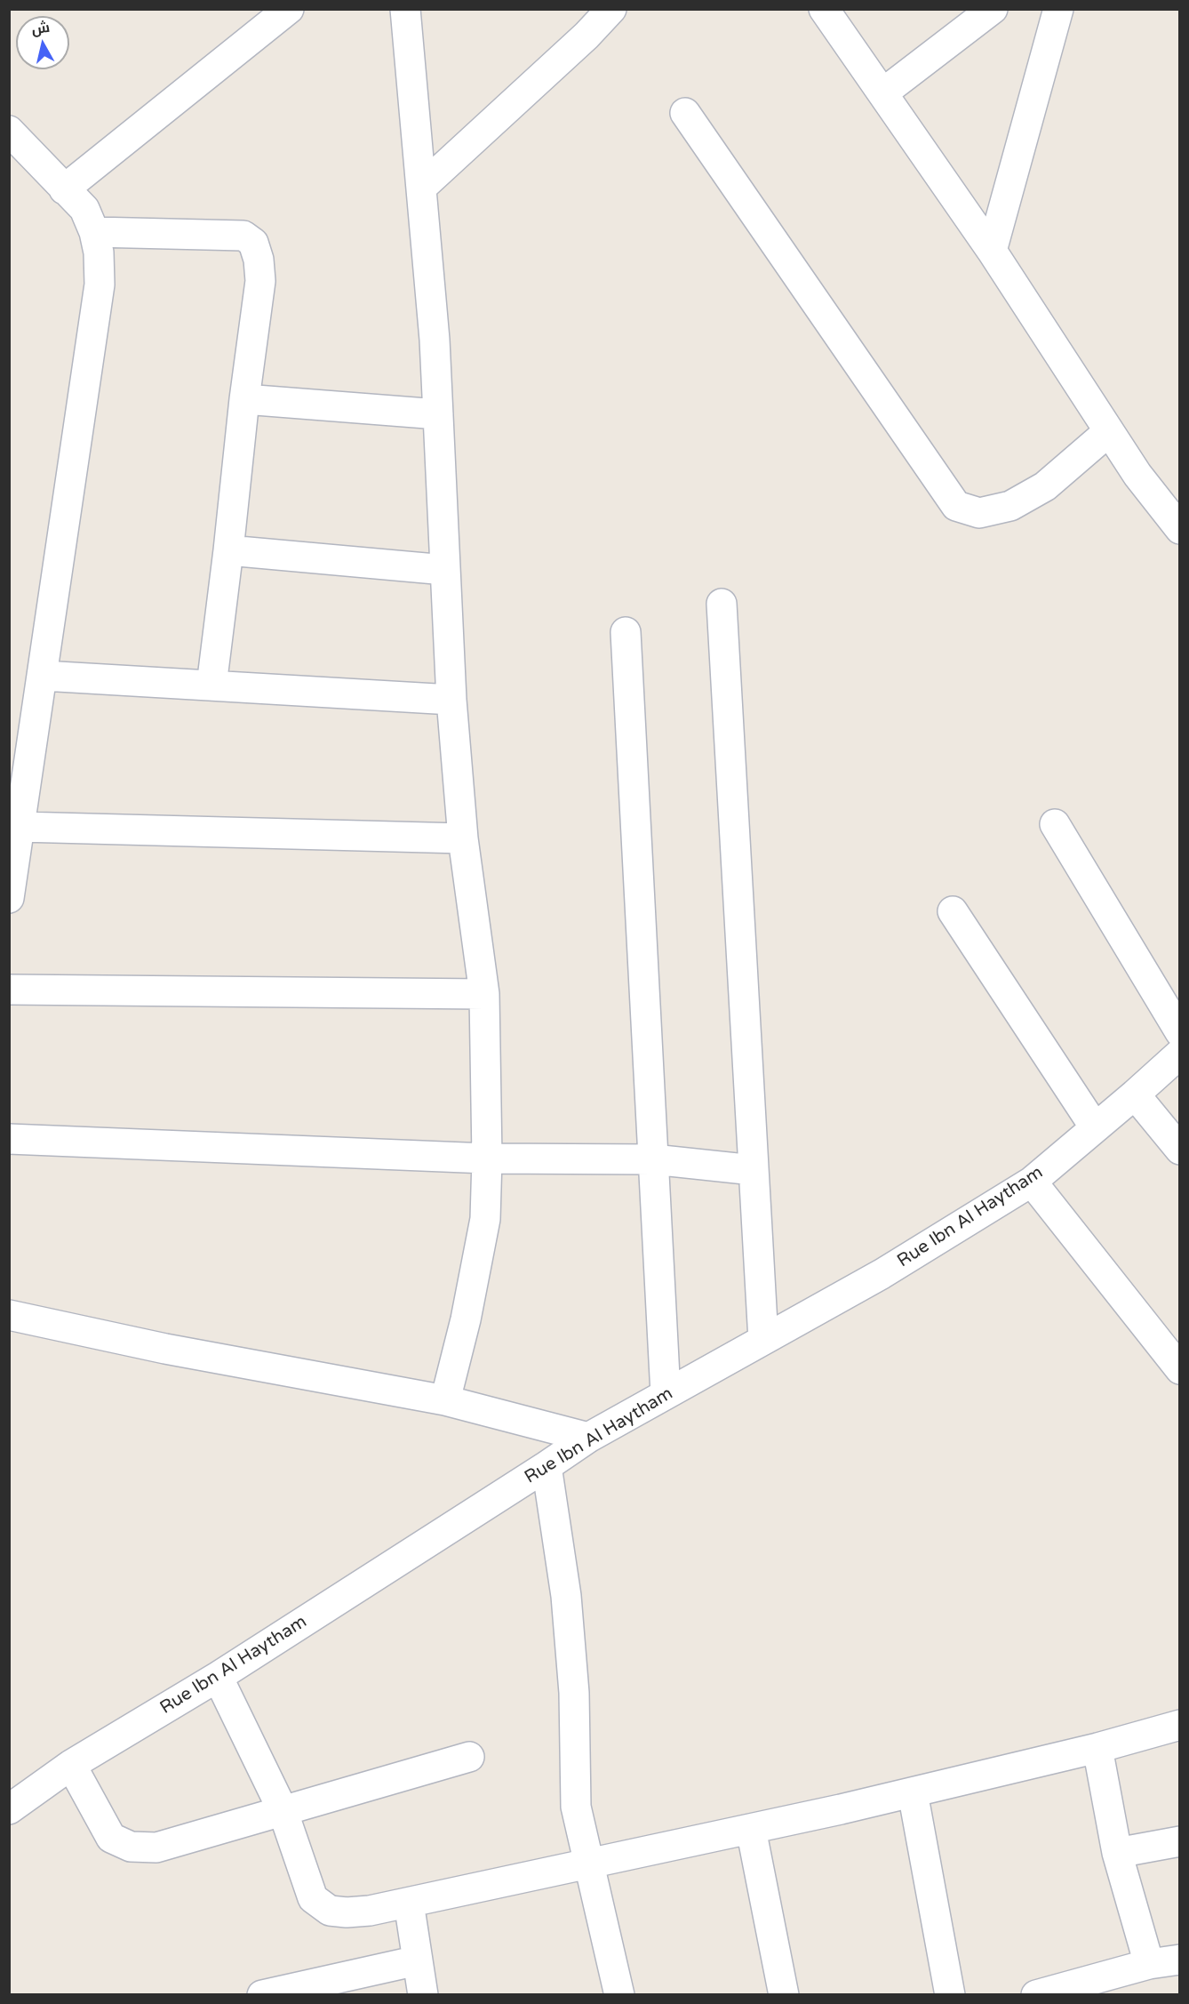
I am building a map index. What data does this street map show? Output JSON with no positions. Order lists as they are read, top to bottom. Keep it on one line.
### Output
{"streets":{"street":["Rue Ibn Al Haytham"]},"north":"top"}
